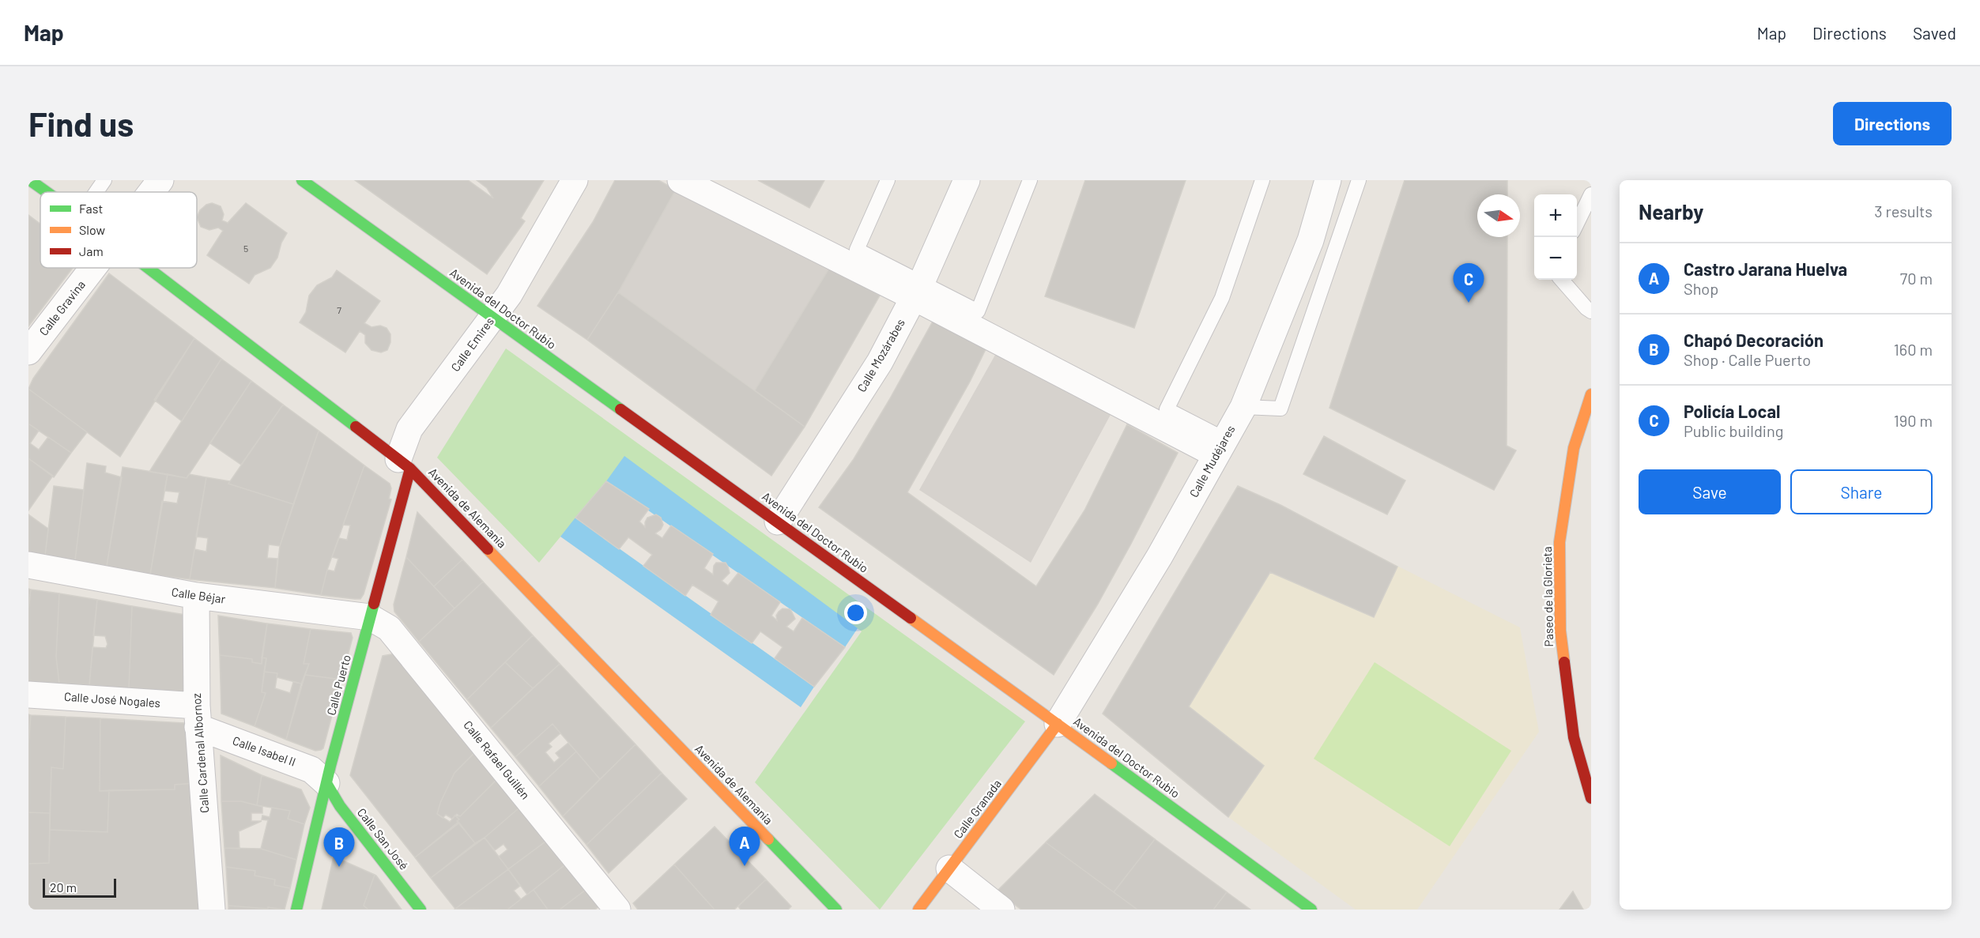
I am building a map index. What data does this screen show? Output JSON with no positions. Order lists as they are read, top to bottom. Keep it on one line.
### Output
{"streets":{"main road":["Avenida del Doctor Rubio","Avenida de Alemania","Paseo de la Glorieta","Calle Puerto","Calle Granada","Calle San José"],"street":["Calle Gravina","Calle Emires","Calle Mozárabes","Calle Mudéjares","Calle Béjar","Calle José Nogales","Calle Isabel II","Calle Cardenal Albornoz","Calle Rafael Guillén"]},"crossings":[["Avenida del Doctor Rubio","Calle Emires"],["Avenida del Doctor Rubio","Calle Mozárabes"],["Avenida del Doctor Rubio","Calle Mudéjares"],["Avenida del Doctor Rubio","Calle Granada"],["Calle Emires","Avenida de Alemania"],["Calle Emires","Calle Puerto"],["Calle Mudéjares","Calle Granada"],["Avenida de Alemania","Calle Puerto"],["Calle Béjar","Calle Puerto"],["Calle Béjar","Calle Cardenal Albornoz"],["Calle Béjar","Calle Rafael Guillén"],["Calle Puerto","Calle Isabel II"],["Calle Puerto","Calle Rafael Guillén"],["Calle Puerto","Calle San José"],["Calle José Nogales","Calle Isabel II"],["Calle José Nogales","Calle Cardenal Albornoz"],["Calle Isabel II","Calle Cardenal Albornoz"],["Calle Isabel II","Calle San José"]],"house_numbers":["5","7"],"legend":["Fast","Slow","Jam"],"scale_bar":"20 m","north":"right","page":{"header":"Map","nav":["Map","Directions","Saved"],"buttons":["Directions",["Save","Share"]],"title":"Find us","heading":["Nearby","3 results"],"map_buttons":["+","−"],"list":[{"mark":"A","name":"Castro Jarana Huelva","note":"Shop","value":"70 m"},{"mark":"B","name":"Chapó Decoración","note":"Shop · Calle Puerto","value":"160 m"},{"mark":"C","name":"Policía Local","note":"Public building","value":"190 m"}],"pins":["C","A","B"],"scale":"20 m"}}
